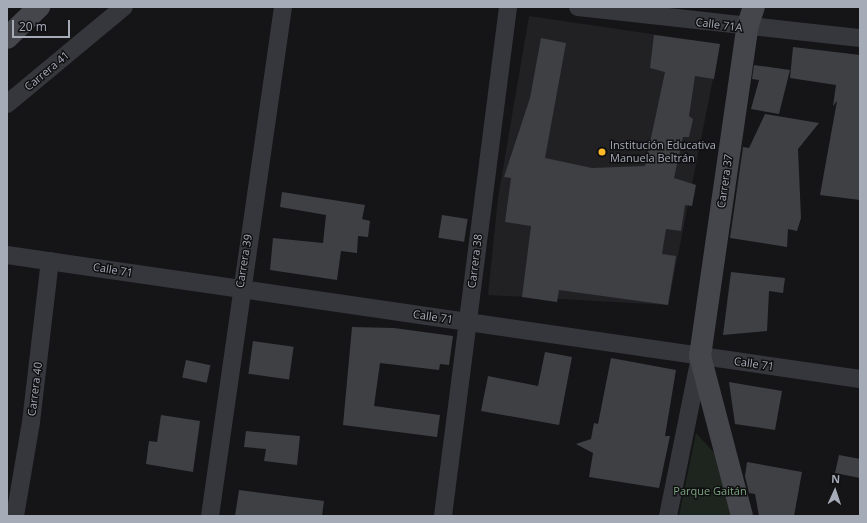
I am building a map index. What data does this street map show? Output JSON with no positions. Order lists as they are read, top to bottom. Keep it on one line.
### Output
{"streets":{"street":["Calle 71A","Carrera 41","Carrera 37","Carrera 39","Carrera 38","Calle 71","Carrera 40"]},"crossings":[["Calle 71A","Carrera 37"],["Carrera 37","Calle 71"],["Carrera 39","Calle 71"],["Carrera 38","Calle 71"],["Calle 71","Carrera 40"]],"parks":["Parque Gaitán"],"places":["Institución Educativa Manuela Beltrán"],"scale_bar":"20 m","north":"top"}
